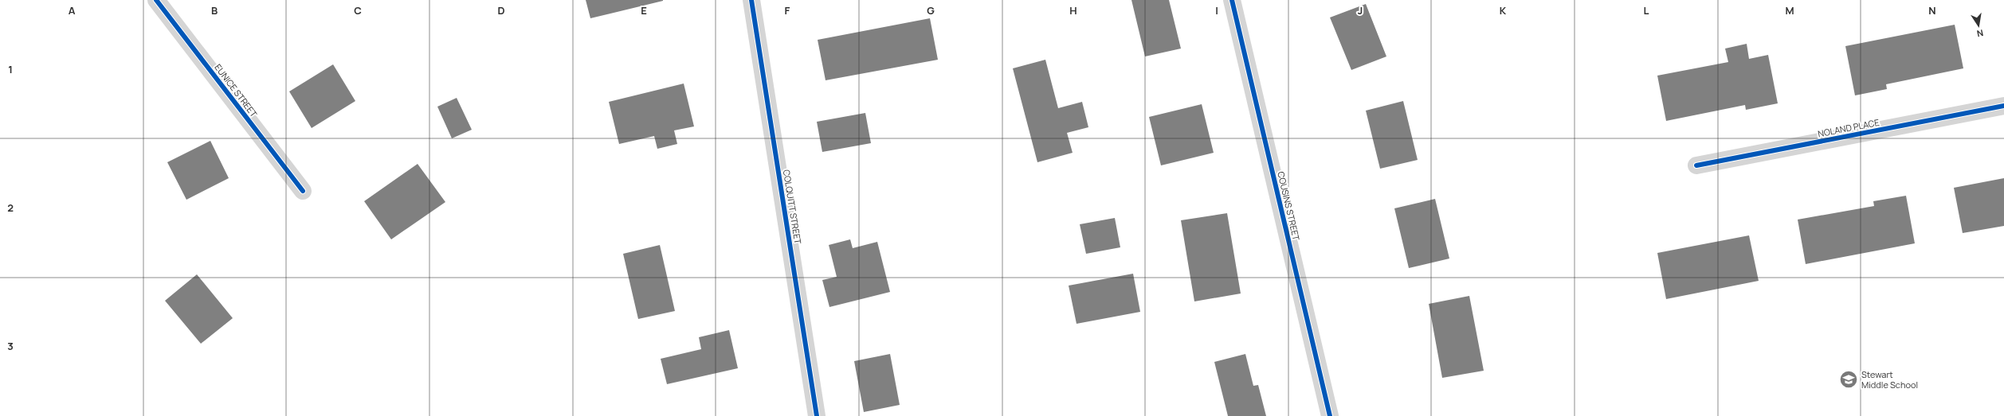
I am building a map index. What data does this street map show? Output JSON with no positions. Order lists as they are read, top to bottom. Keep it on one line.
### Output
{"streets":{"street":["EUNICE STREET","NOLAND PLACE","COUSINS STREET","COLQUITT STREET"]},"places":{"school or university":["Stewart Middle School"]},"north":"bottom","grid":{"columns":["A","B","C","D","E","F","G","H","I","J","K","L","M","N"],"rows":["1","2","3"]}}
